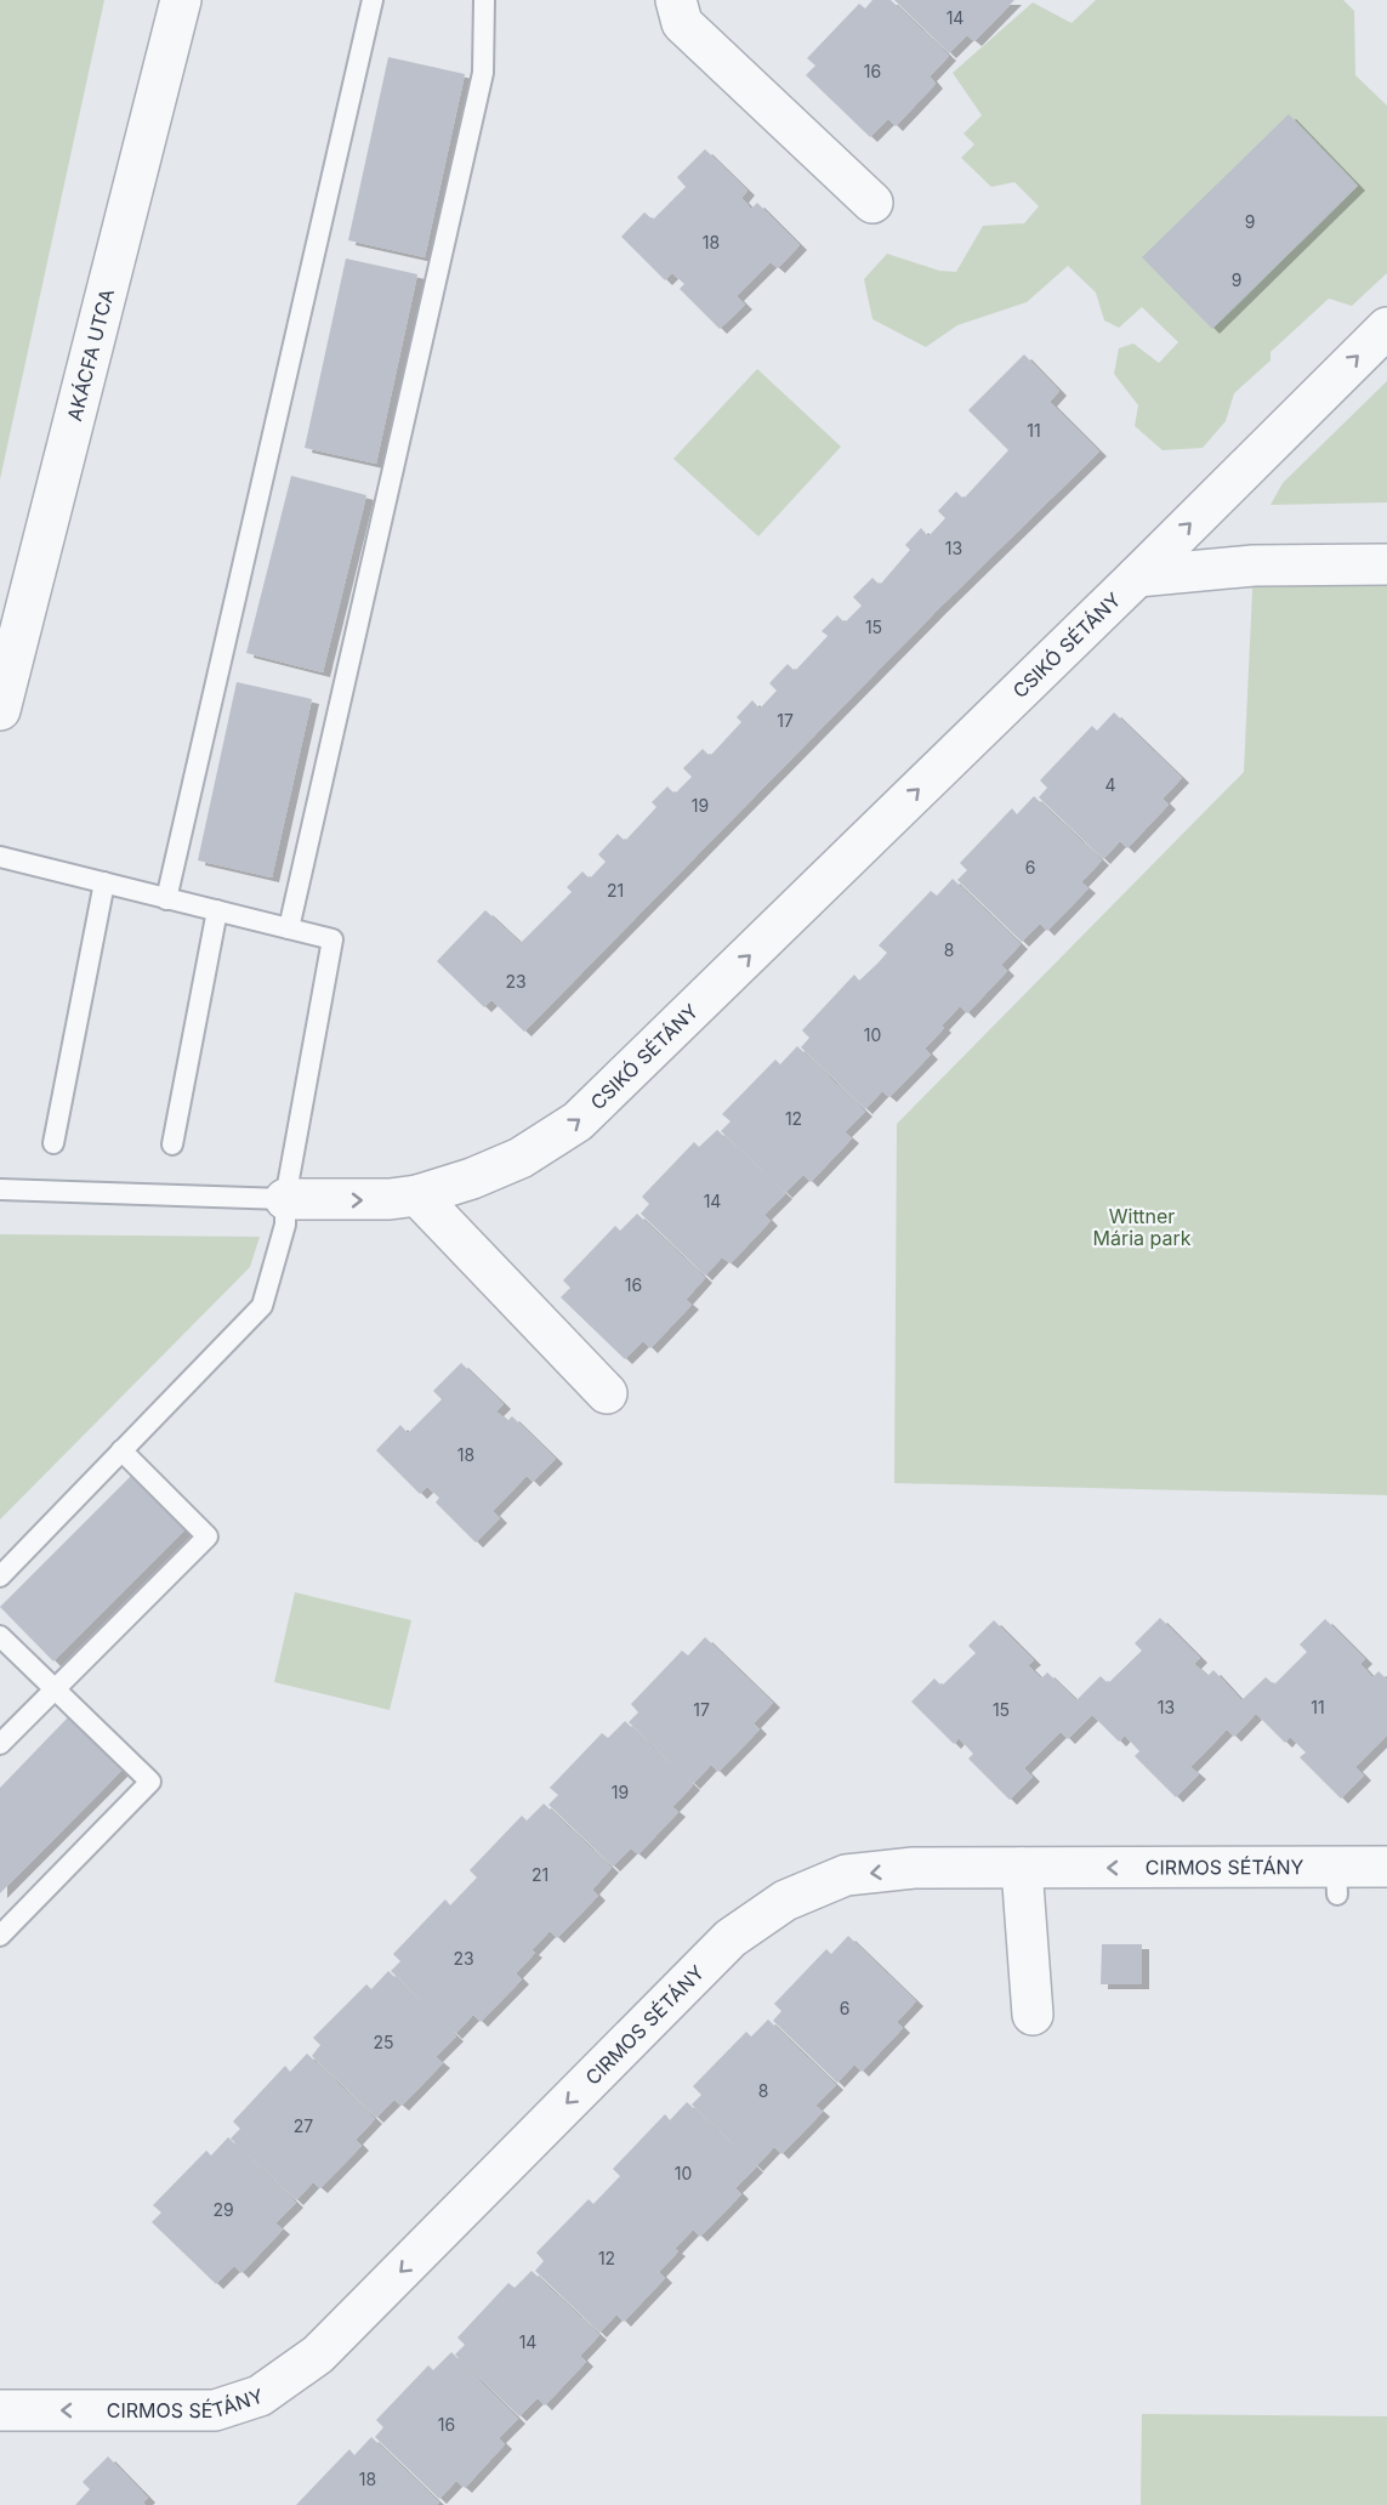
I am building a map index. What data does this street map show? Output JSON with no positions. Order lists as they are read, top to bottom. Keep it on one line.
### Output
{"streets":{"street":["AKÁCFA UTCA","CSIKÓ SÉTÁNY","CIRMOS SÉTÁNY"]},"one_way":["CSIKÓ SÉTÁNY","CIRMOS SÉTÁNY"],"parks":["Wittner Mária park"],"house_numbers":["14","16","9","18","9","11","13","15","17","4","19","6","21","8","23","10","12","14","16","18","13","11","17","15","19","21","23","6","25","8","27","10","29","12","14","16","18"]}
